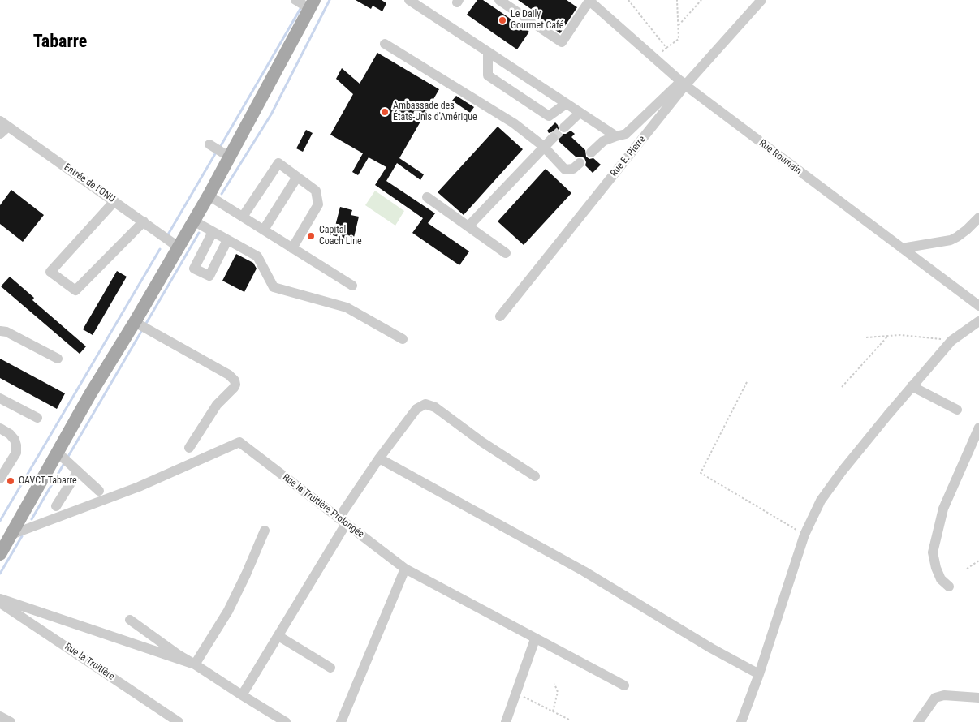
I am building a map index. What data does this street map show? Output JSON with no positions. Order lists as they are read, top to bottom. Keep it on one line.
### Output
{"streets":{"street":["Rue E. Pierre","Rue Roumain","Entrée de l'ONU","Rue la Truitière Prolongée","Rue la Truitière"]},"crossings":[["Rue E. Pierre","Rue Roumain"]],"districts":["Tabarre"],"places":["Le Daily Gourmet Café","Ambassade des États-Unis d'Amérique","Capital Coach Line","OAVCT Tabarre"]}
